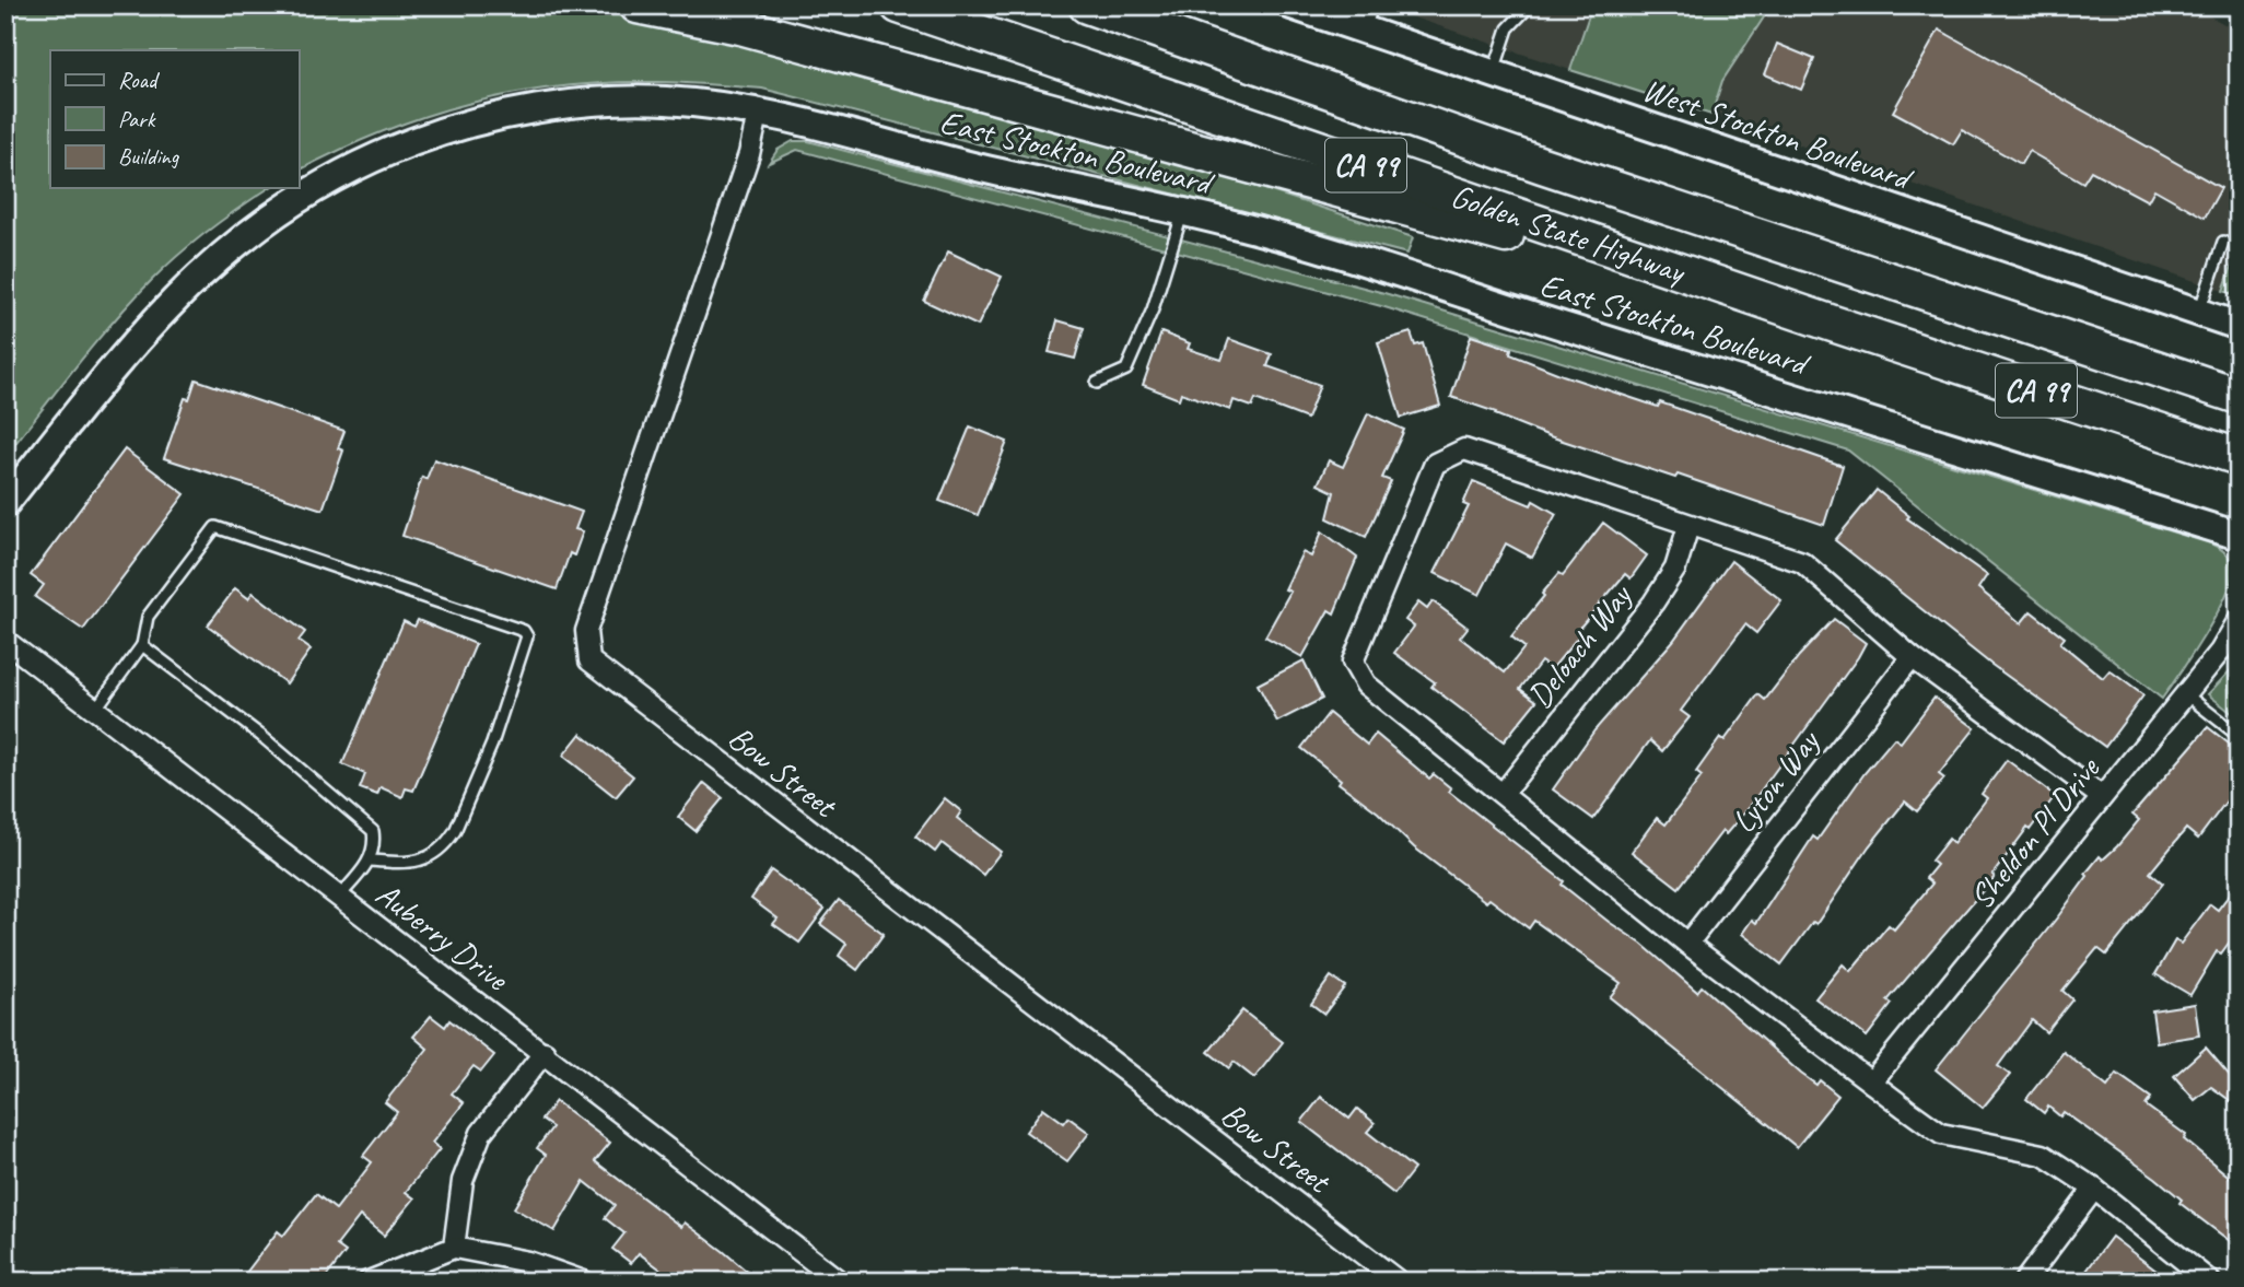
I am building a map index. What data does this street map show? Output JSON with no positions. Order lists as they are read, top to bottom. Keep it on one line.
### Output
{"streets":{"highway":["CA 99","Golden State Highway"],"street":["West Stockton Boulevard","East Stockton Boulevard","Deloach Way","Bow Street","Lyton Way","Sheldon Pl Drive","Auberry Drive"]},"crossings":[["East Stockton Boulevard","Bow Street"]],"legend":["Road","Park","Building"]}
